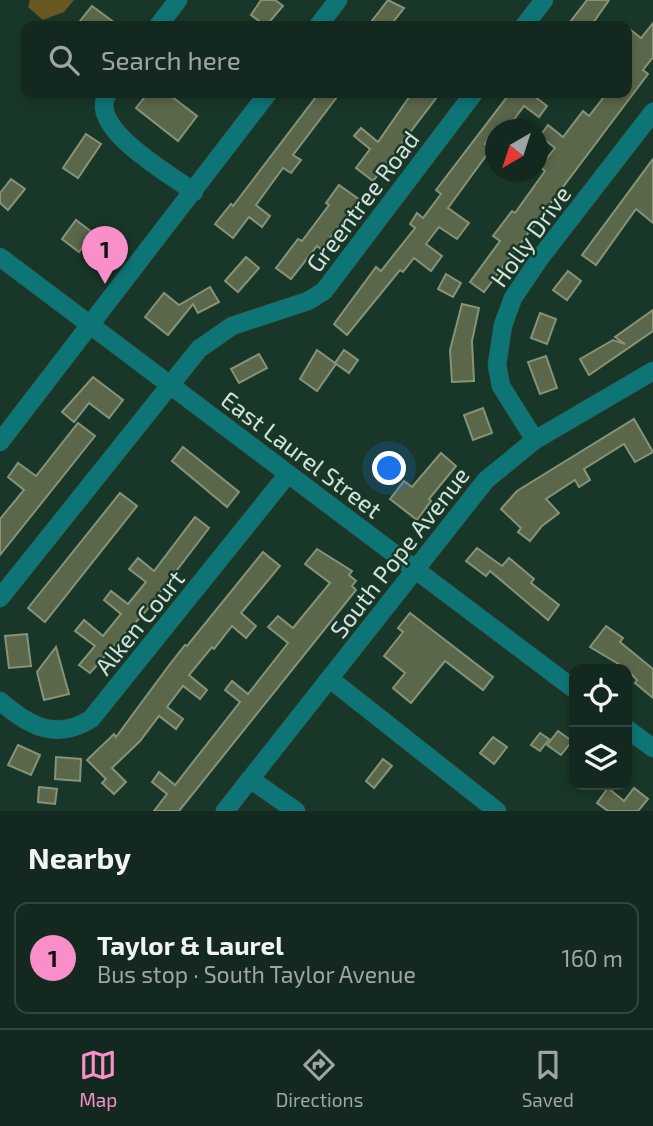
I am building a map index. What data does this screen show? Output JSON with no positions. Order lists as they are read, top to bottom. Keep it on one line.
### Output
{"streets":{"street":["Greentree Road","Holly Drive","East Laurel Street","South Pope Avenue","Alken Court"]},"crossings":[["Greentree Road","East Laurel Street"],["Holly Drive","South Pope Avenue"],["East Laurel Street","South Pope Avenue"],["East Laurel Street","Alken Court"]],"north":"bottom left","page":{"search":"Search here","pins":"1","heading":"Nearby","list":[{"mark":"1","name":"Taylor & Laurel","note":"Bus stop · South Taylor Avenue","value":"160 m"}],"nav":["Map","Directions","Saved"]}}
